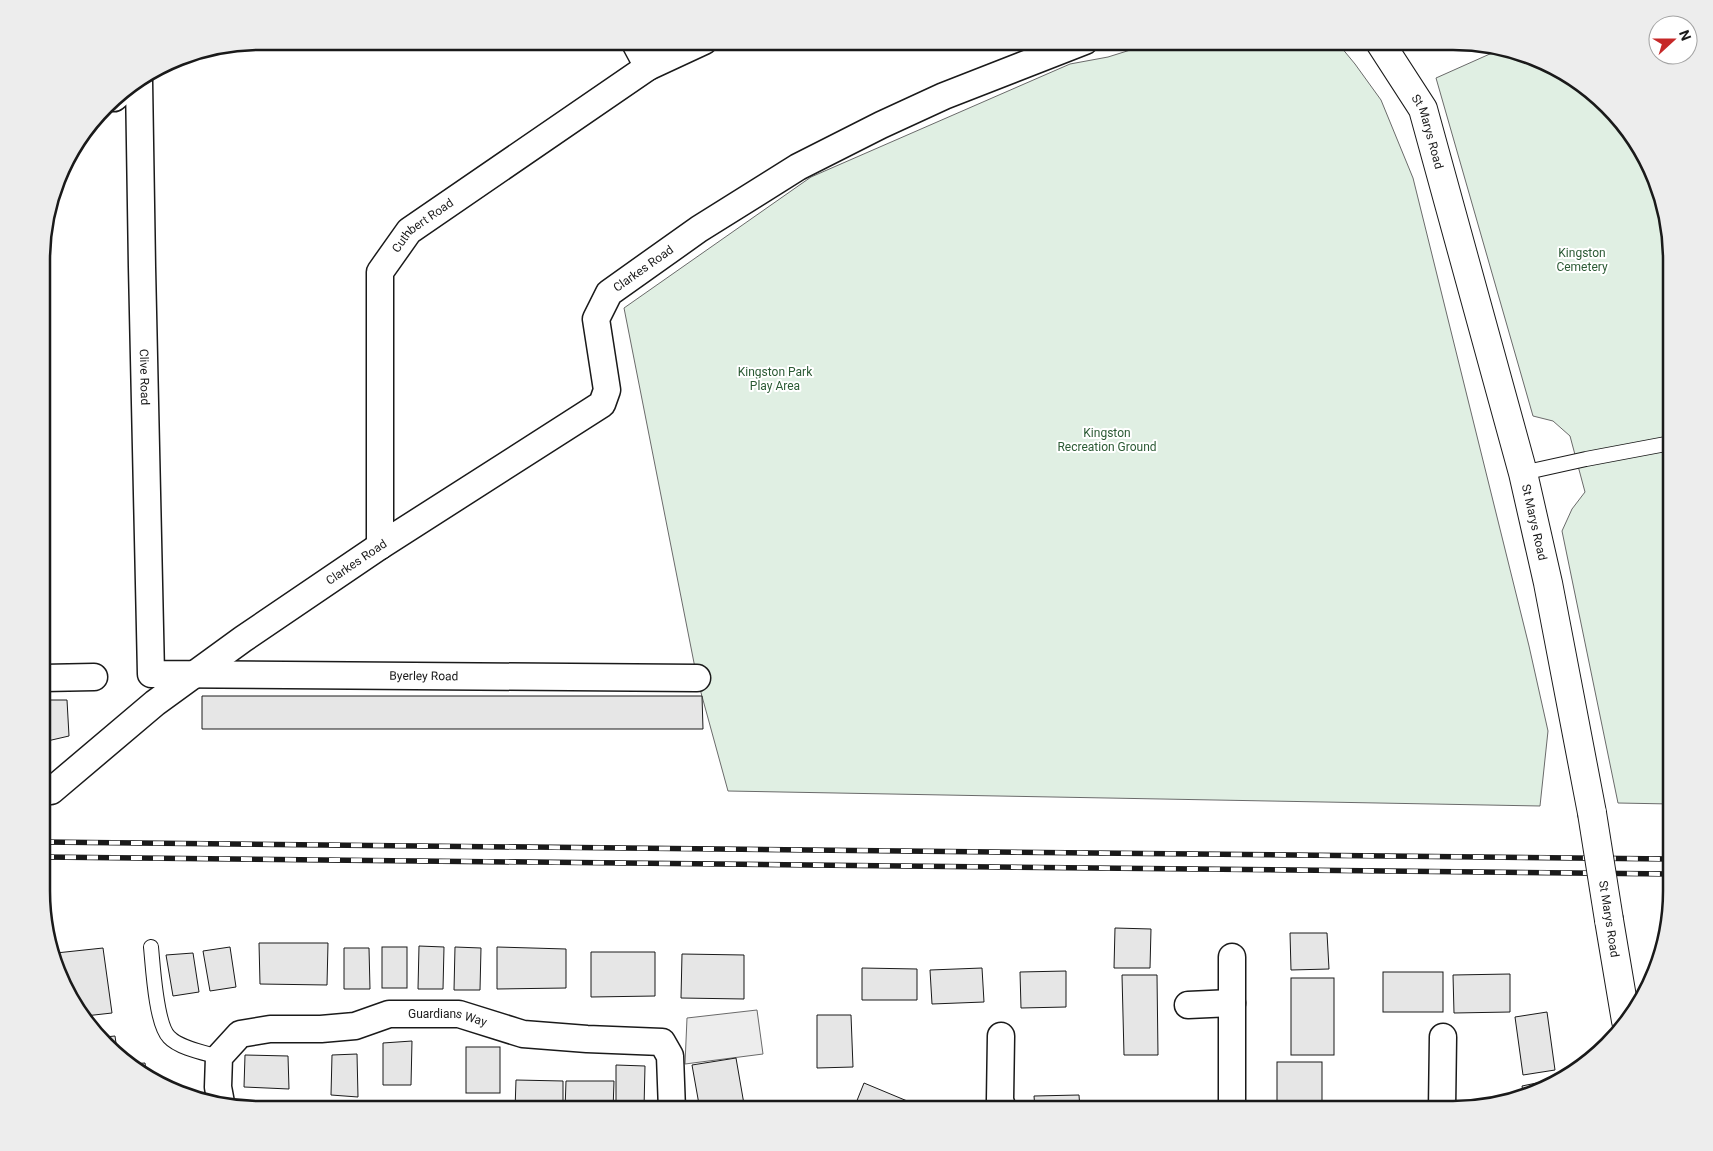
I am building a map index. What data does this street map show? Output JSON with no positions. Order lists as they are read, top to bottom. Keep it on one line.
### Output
{"streets":{"street":["St Marys Road","Cuthbert Road","Clarkes Road","Clive Road","Byerley Road","Guardians Way"]},"crossings":[["Cuthbert Road","Clarkes Road"],["Clarkes Road","Byerley Road"],["Clive Road","Byerley Road"]],"parks":["Kingston Cemetery","Kingston Park Play Area","Kingston Recreation Ground"],"north":"right"}
